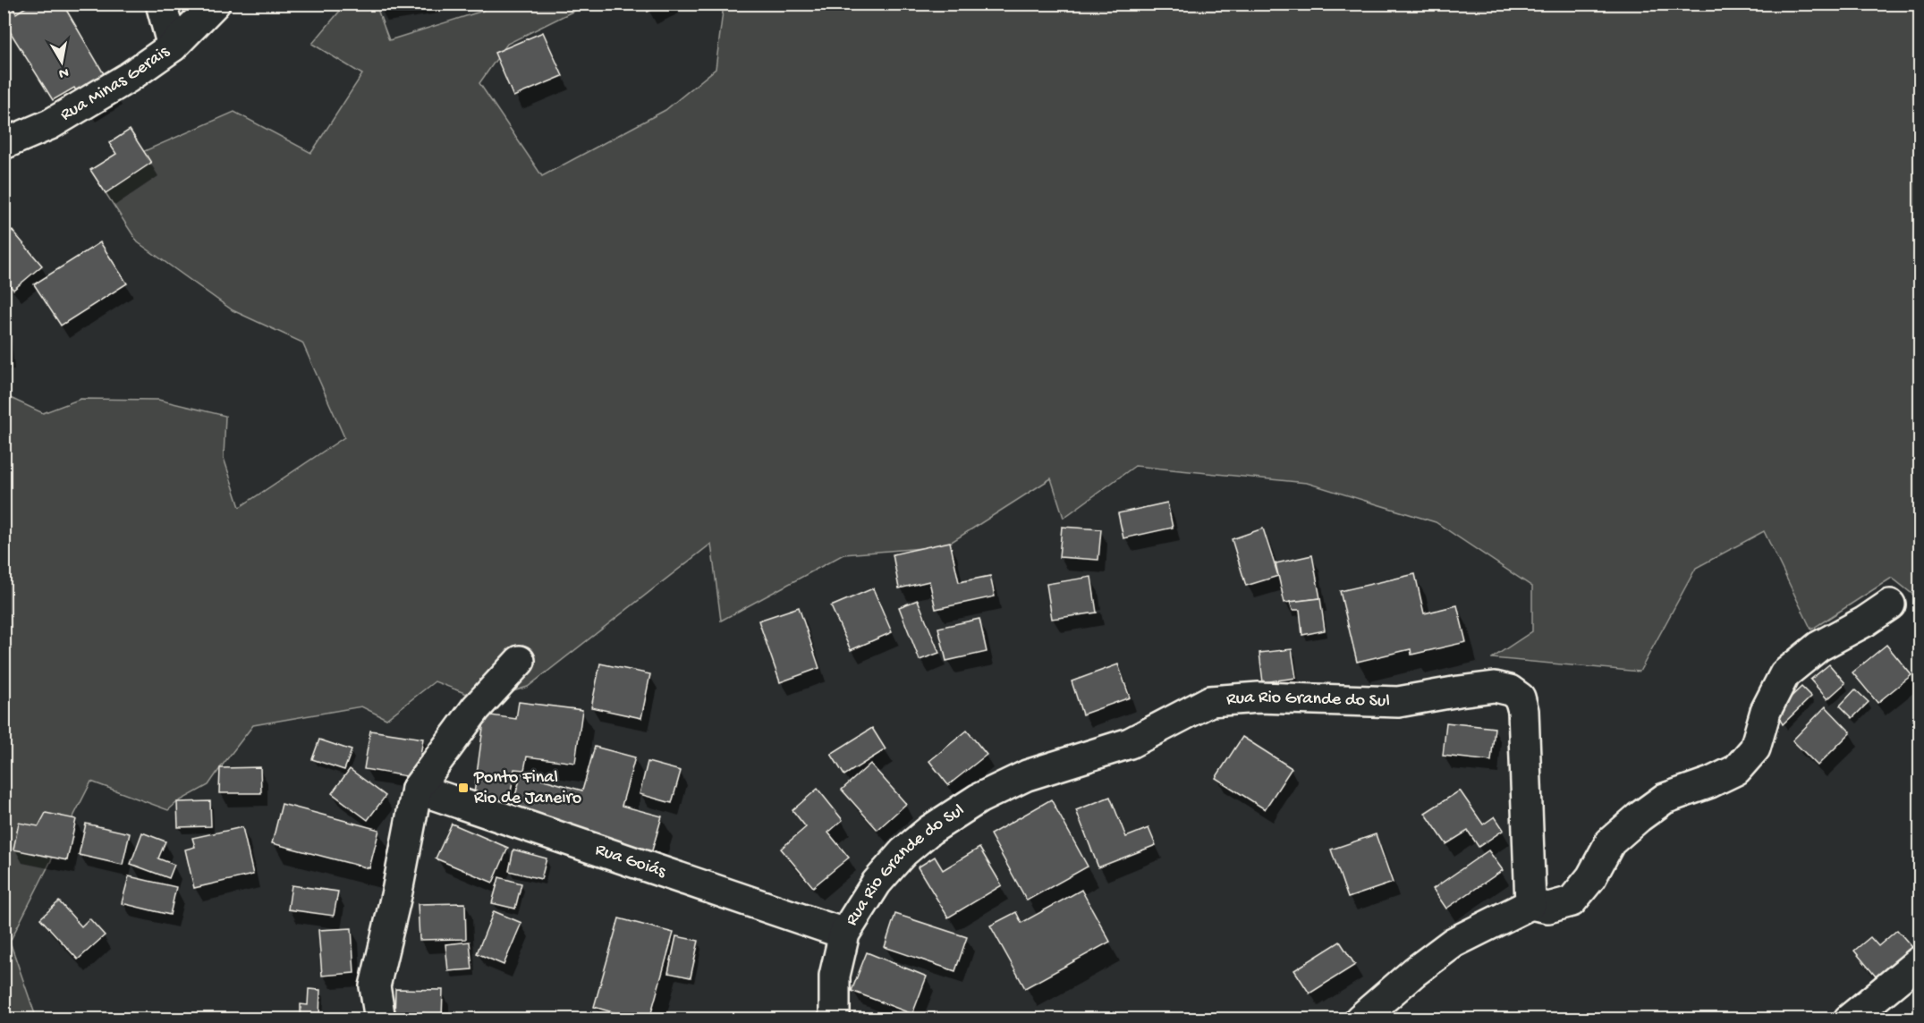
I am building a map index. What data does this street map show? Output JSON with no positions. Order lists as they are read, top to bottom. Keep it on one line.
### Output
{"streets":{"street":["Rua Minas Gerais","Rua Rio Grande do Sul","Rua Goiás"]},"crossings":[["Rua Rio Grande do Sul","Rua Goiás"]],"places":{"transit":["Ponto Final Rio de Janeiro"]},"north":"bottom"}
